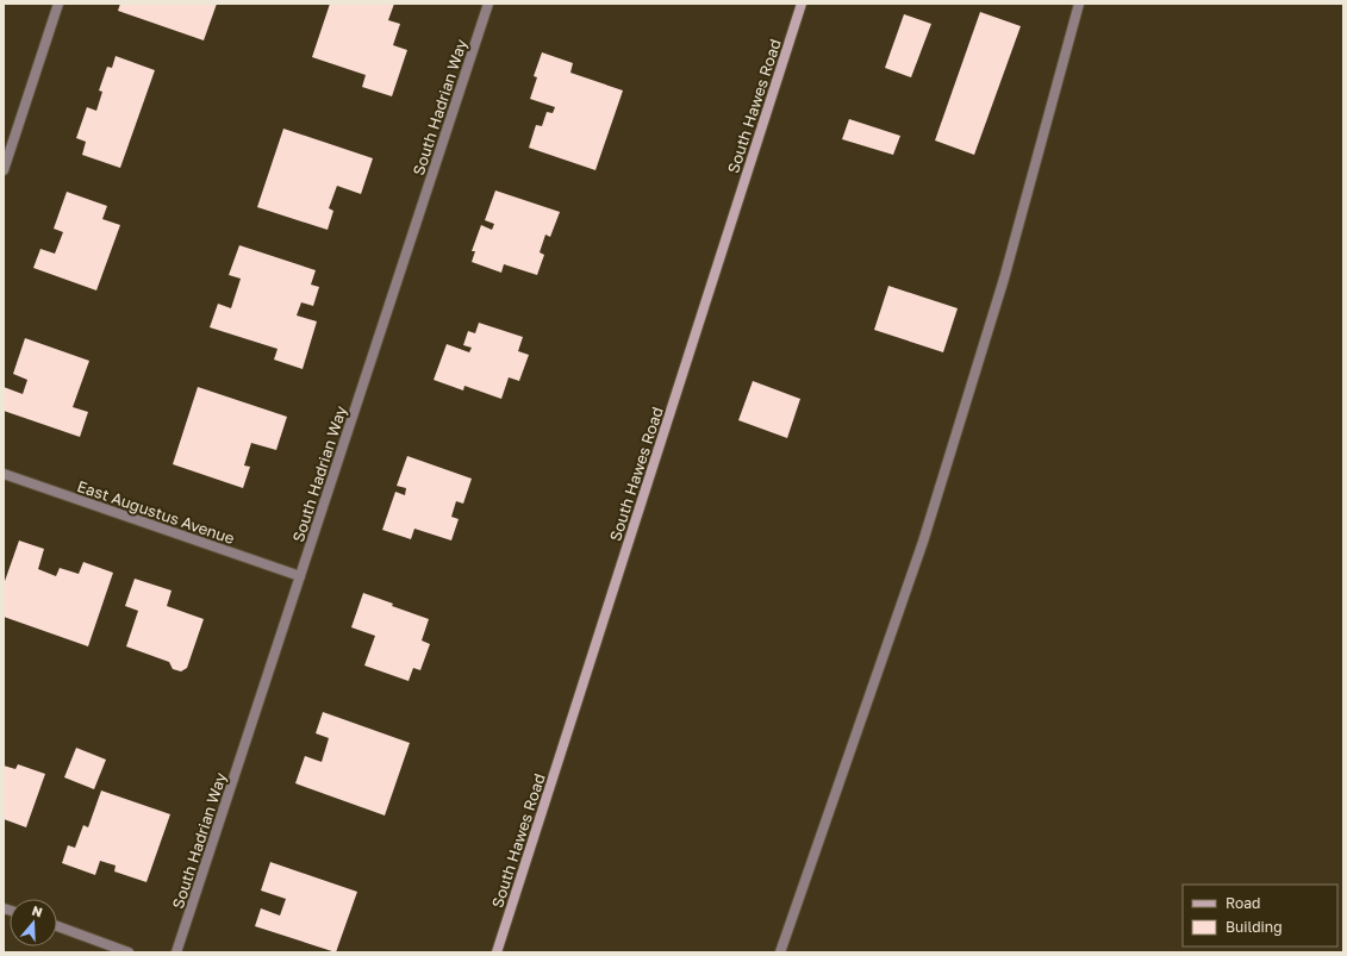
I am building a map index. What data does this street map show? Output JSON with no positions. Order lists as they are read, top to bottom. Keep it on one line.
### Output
{"streets":{"main road":["South Hawes Road"],"street":["South Hadrian Way","East Augustus Avenue"]},"crossings":[["South Hadrian Way","East Augustus Avenue"]],"legend":["Road","Building"],"north":"top"}
